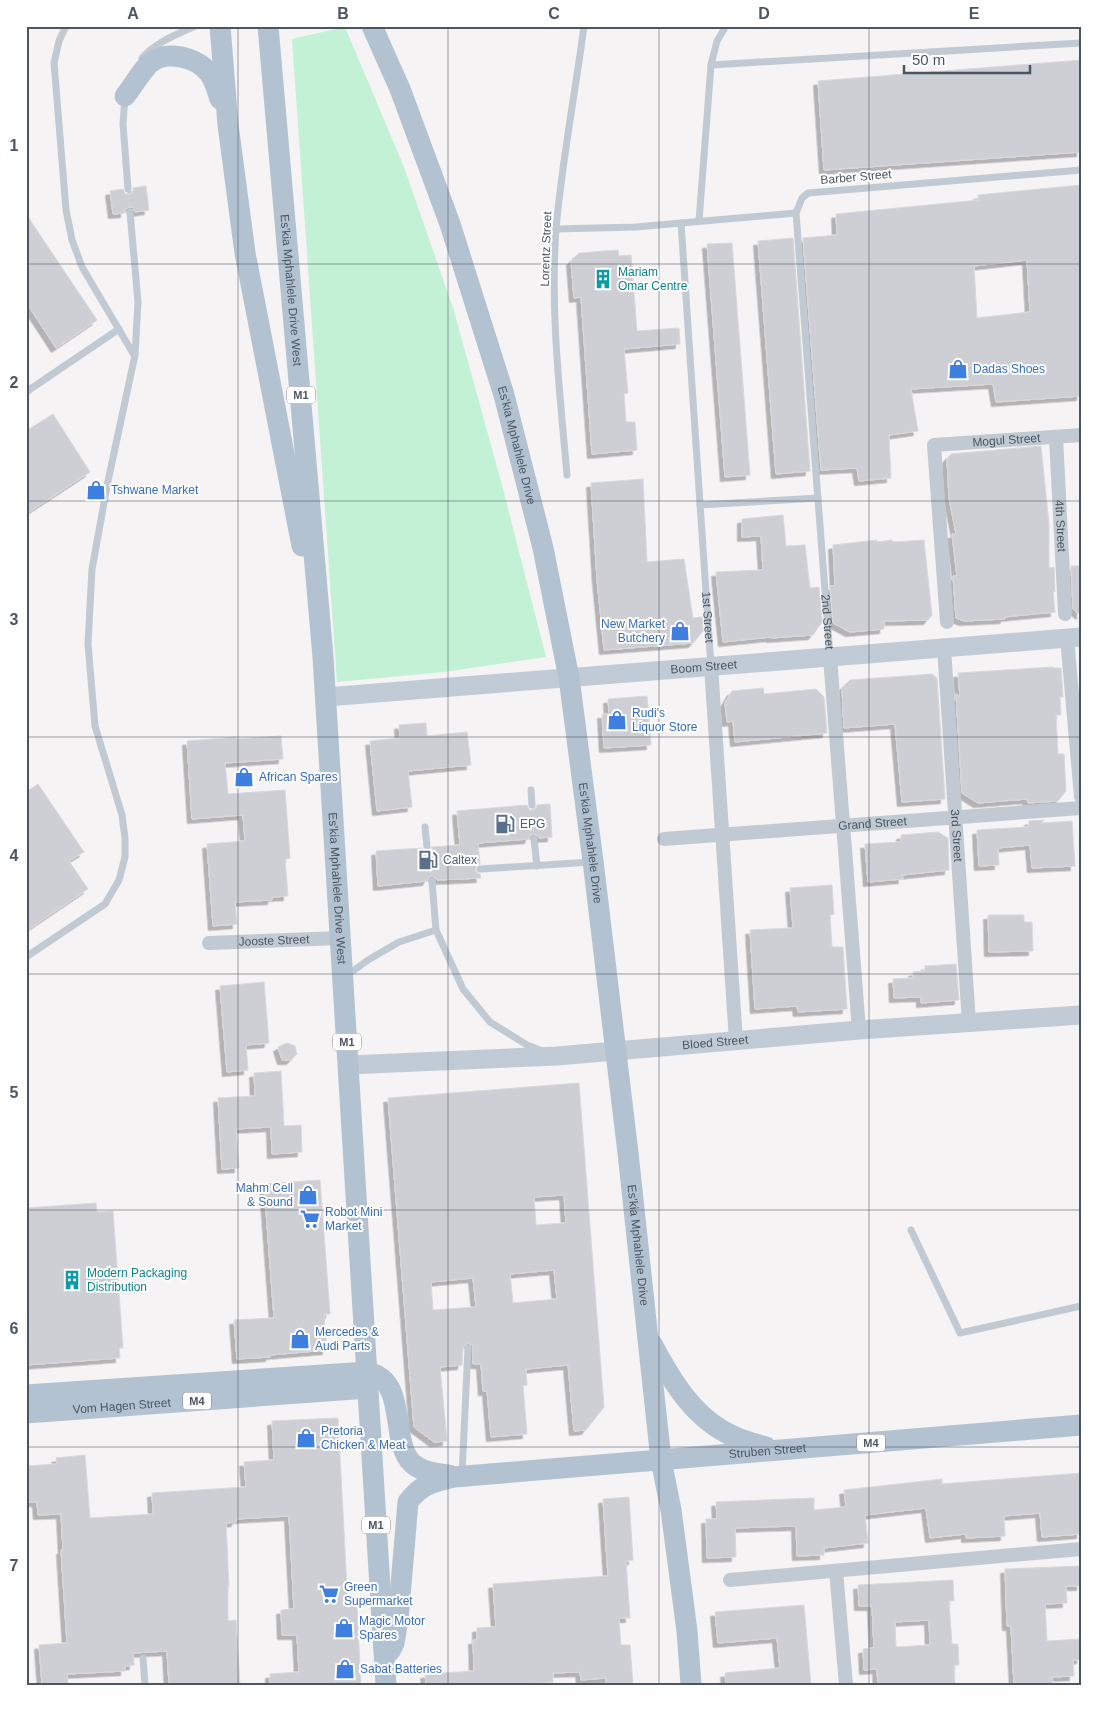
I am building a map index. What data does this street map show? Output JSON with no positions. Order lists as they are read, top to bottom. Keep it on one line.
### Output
{"streets":{"main road":["Es'kia Mphahlele Drive West","M1","Es'kia Mphahlele Drive","Boom Street","Bloed Street","M4","Vom Hagen Street","Struben Street"],"street":["Mogul Street","4th Street","1st Street","2nd Street","Grand Street","3rd Street","Jooste Street"],"lane":["Barber Street","Lorentz Street"]},"crossings":[["Barber Street","2nd Street"],["Es'kia Mphahlele Drive West","Boom Street"],["Es'kia Mphahlele Drive West","Jooste Street"],["Es'kia Mphahlele Drive West","Bloed Street"],["Es'kia Mphahlele Drive West","Vom Hagen Street"],["Mogul Street","4th Street"],["Es'kia Mphahlele Drive","Boom Street"],["Es'kia Mphahlele Drive","Bloed Street"],["Es'kia Mphahlele Drive","Struben Street"],["1st Street","Boom Street"],["1st Street","Grand Street"],["1st Street","Bloed Street"],["2nd Street","Boom Street"],["2nd Street","Grand Street"],["2nd Street","Bloed Street"],["Boom Street","3rd Street"],["Grand Street","3rd Street"],["3rd Street","Bloed Street"]],"places":{"building":["Mariam Omar Centre","Modern Packaging Distribution"],"shop":["Dadas Shoes","Tshwane Market","New Market Butchery","Rudi's Liquor Store","African Spares","Mahm Cell & Sound","Mercedes & Audi Parts","Pretoria Chicken & Meat","Magic Motor Spares","Sabat Batteries"],"fuel station":["EPG","Caltex"],"supermarket":["Robot Mini Market","Green Supermarket"]},"scale_bar":"50 m","grid":{"columns":["A","B","C","D","E"],"rows":["1","2","3","4","5","6","7"]}}
